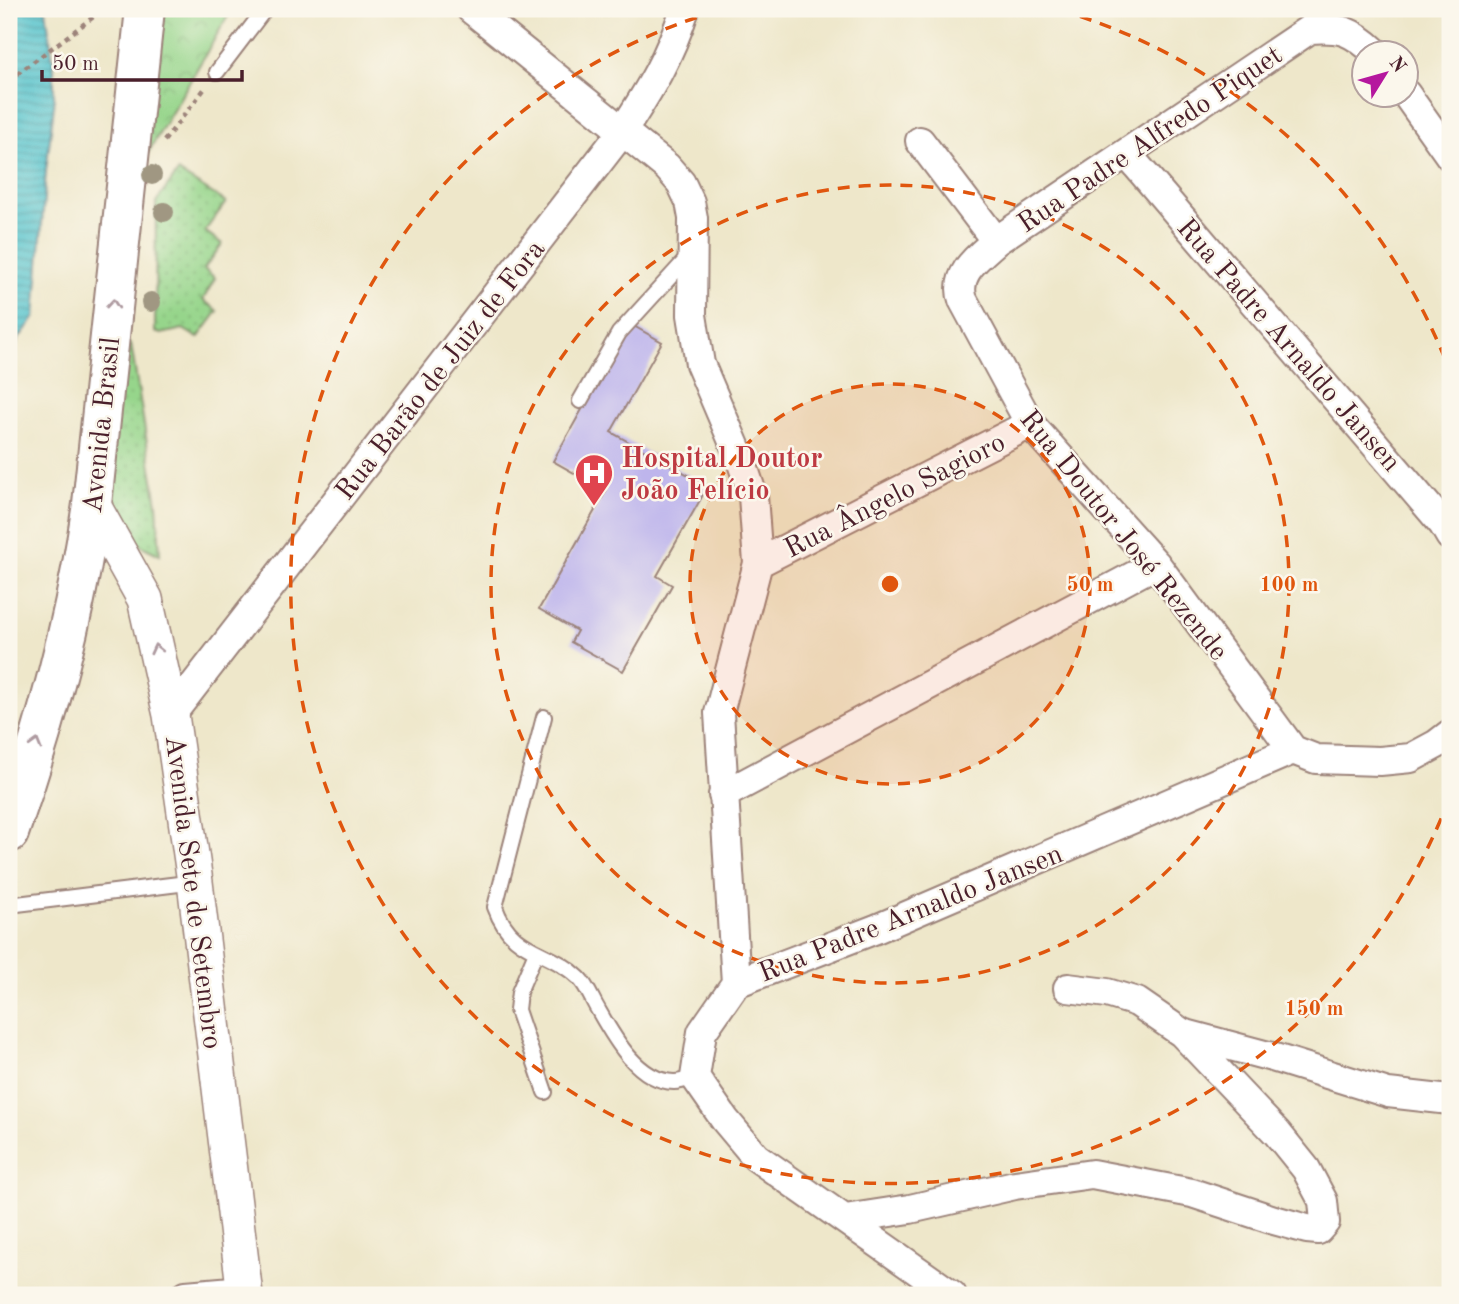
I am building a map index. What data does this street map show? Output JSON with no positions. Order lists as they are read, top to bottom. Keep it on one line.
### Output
{"streets":{"highway":["Avenida Brasil"],"street":["Rua Padre Alfredo Piquet","Rua Padre Arnaldo Jansen","Rua Barão de Juiz de Fora","Rua Ângelo Sagioro","Rua Doutor José Rezende","Avenida Sete de Setembro"]},"crossings":[["Rua Padre Alfredo Piquet","Rua Padre Arnaldo Jansen"],["Rua Padre Alfredo Piquet","Rua Doutor José Rezende"],["Rua Padre Arnaldo Jansen","Rua Barão de Juiz de Fora"],["Rua Padre Arnaldo Jansen","Rua Ângelo Sagioro"],["Rua Padre Arnaldo Jansen","Rua Doutor José Rezende"],["Rua Barão de Juiz de Fora","Avenida Sete de Setembro"],["Avenida Brasil","Avenida Sete de Setembro"],["Rua Ângelo Sagioro","Rua Doutor José Rezende"]],"one_way":["Avenida Brasil"],"places":{"hospital":["Hospital Doutor João Felício"]},"scale_bar":"50 m","north":"top right","rings":["50 m","100 m","150 m"]}
